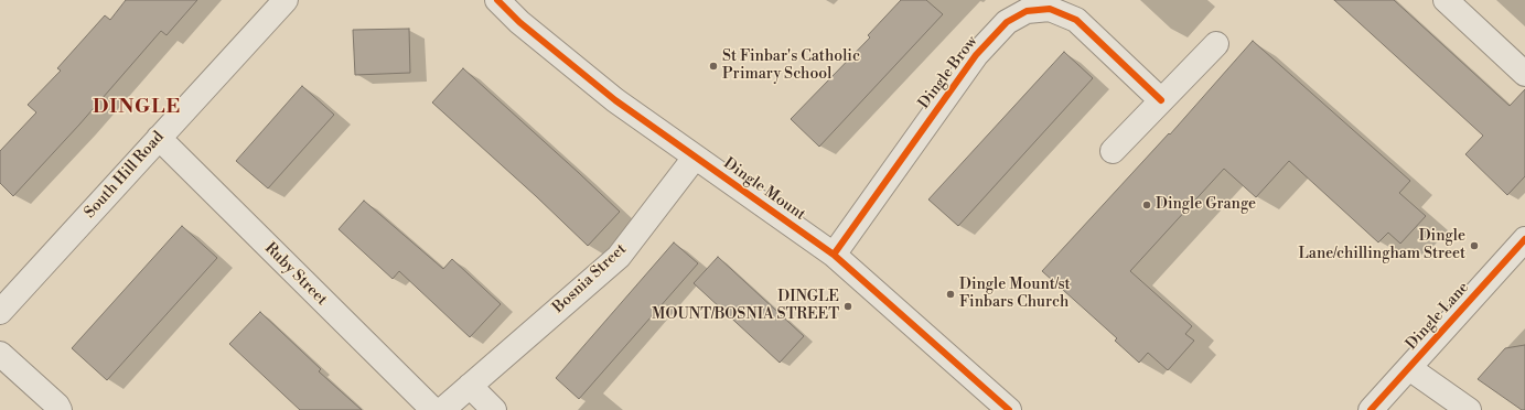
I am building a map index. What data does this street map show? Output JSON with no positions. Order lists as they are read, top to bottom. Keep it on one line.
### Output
{"streets":{"street":["Dingle Brow","South Hill Road","Dingle Mount","Ruby Street","Bosnia Street","Dingle Lane"]},"crossings":[["Dingle Brow","Dingle Mount"],["South Hill Road","Ruby Street"],["Dingle Mount","Bosnia Street"]],"districts":["DINGLE"],"places":["St Finbar's Catholic Primary School","Dingle Grange","Dingle Lane/chillingham Street","Dingle Mount/st Finbars Church","DINGLE MOUNT/BOSNIA STREET"]}
